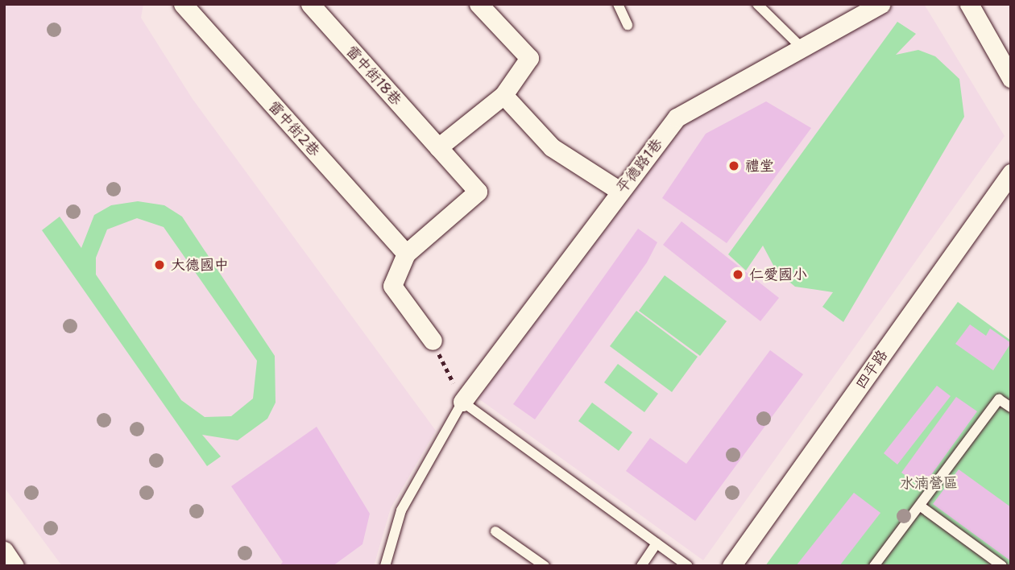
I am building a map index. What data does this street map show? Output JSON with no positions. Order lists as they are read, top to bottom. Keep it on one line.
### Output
{"streets":{"street":["雷中街18巷","雷中街2巷","平德路1巷","四平路"]},"parks":["水湳營區"],"places":["禮堂","大德國中","仁愛國小"]}
